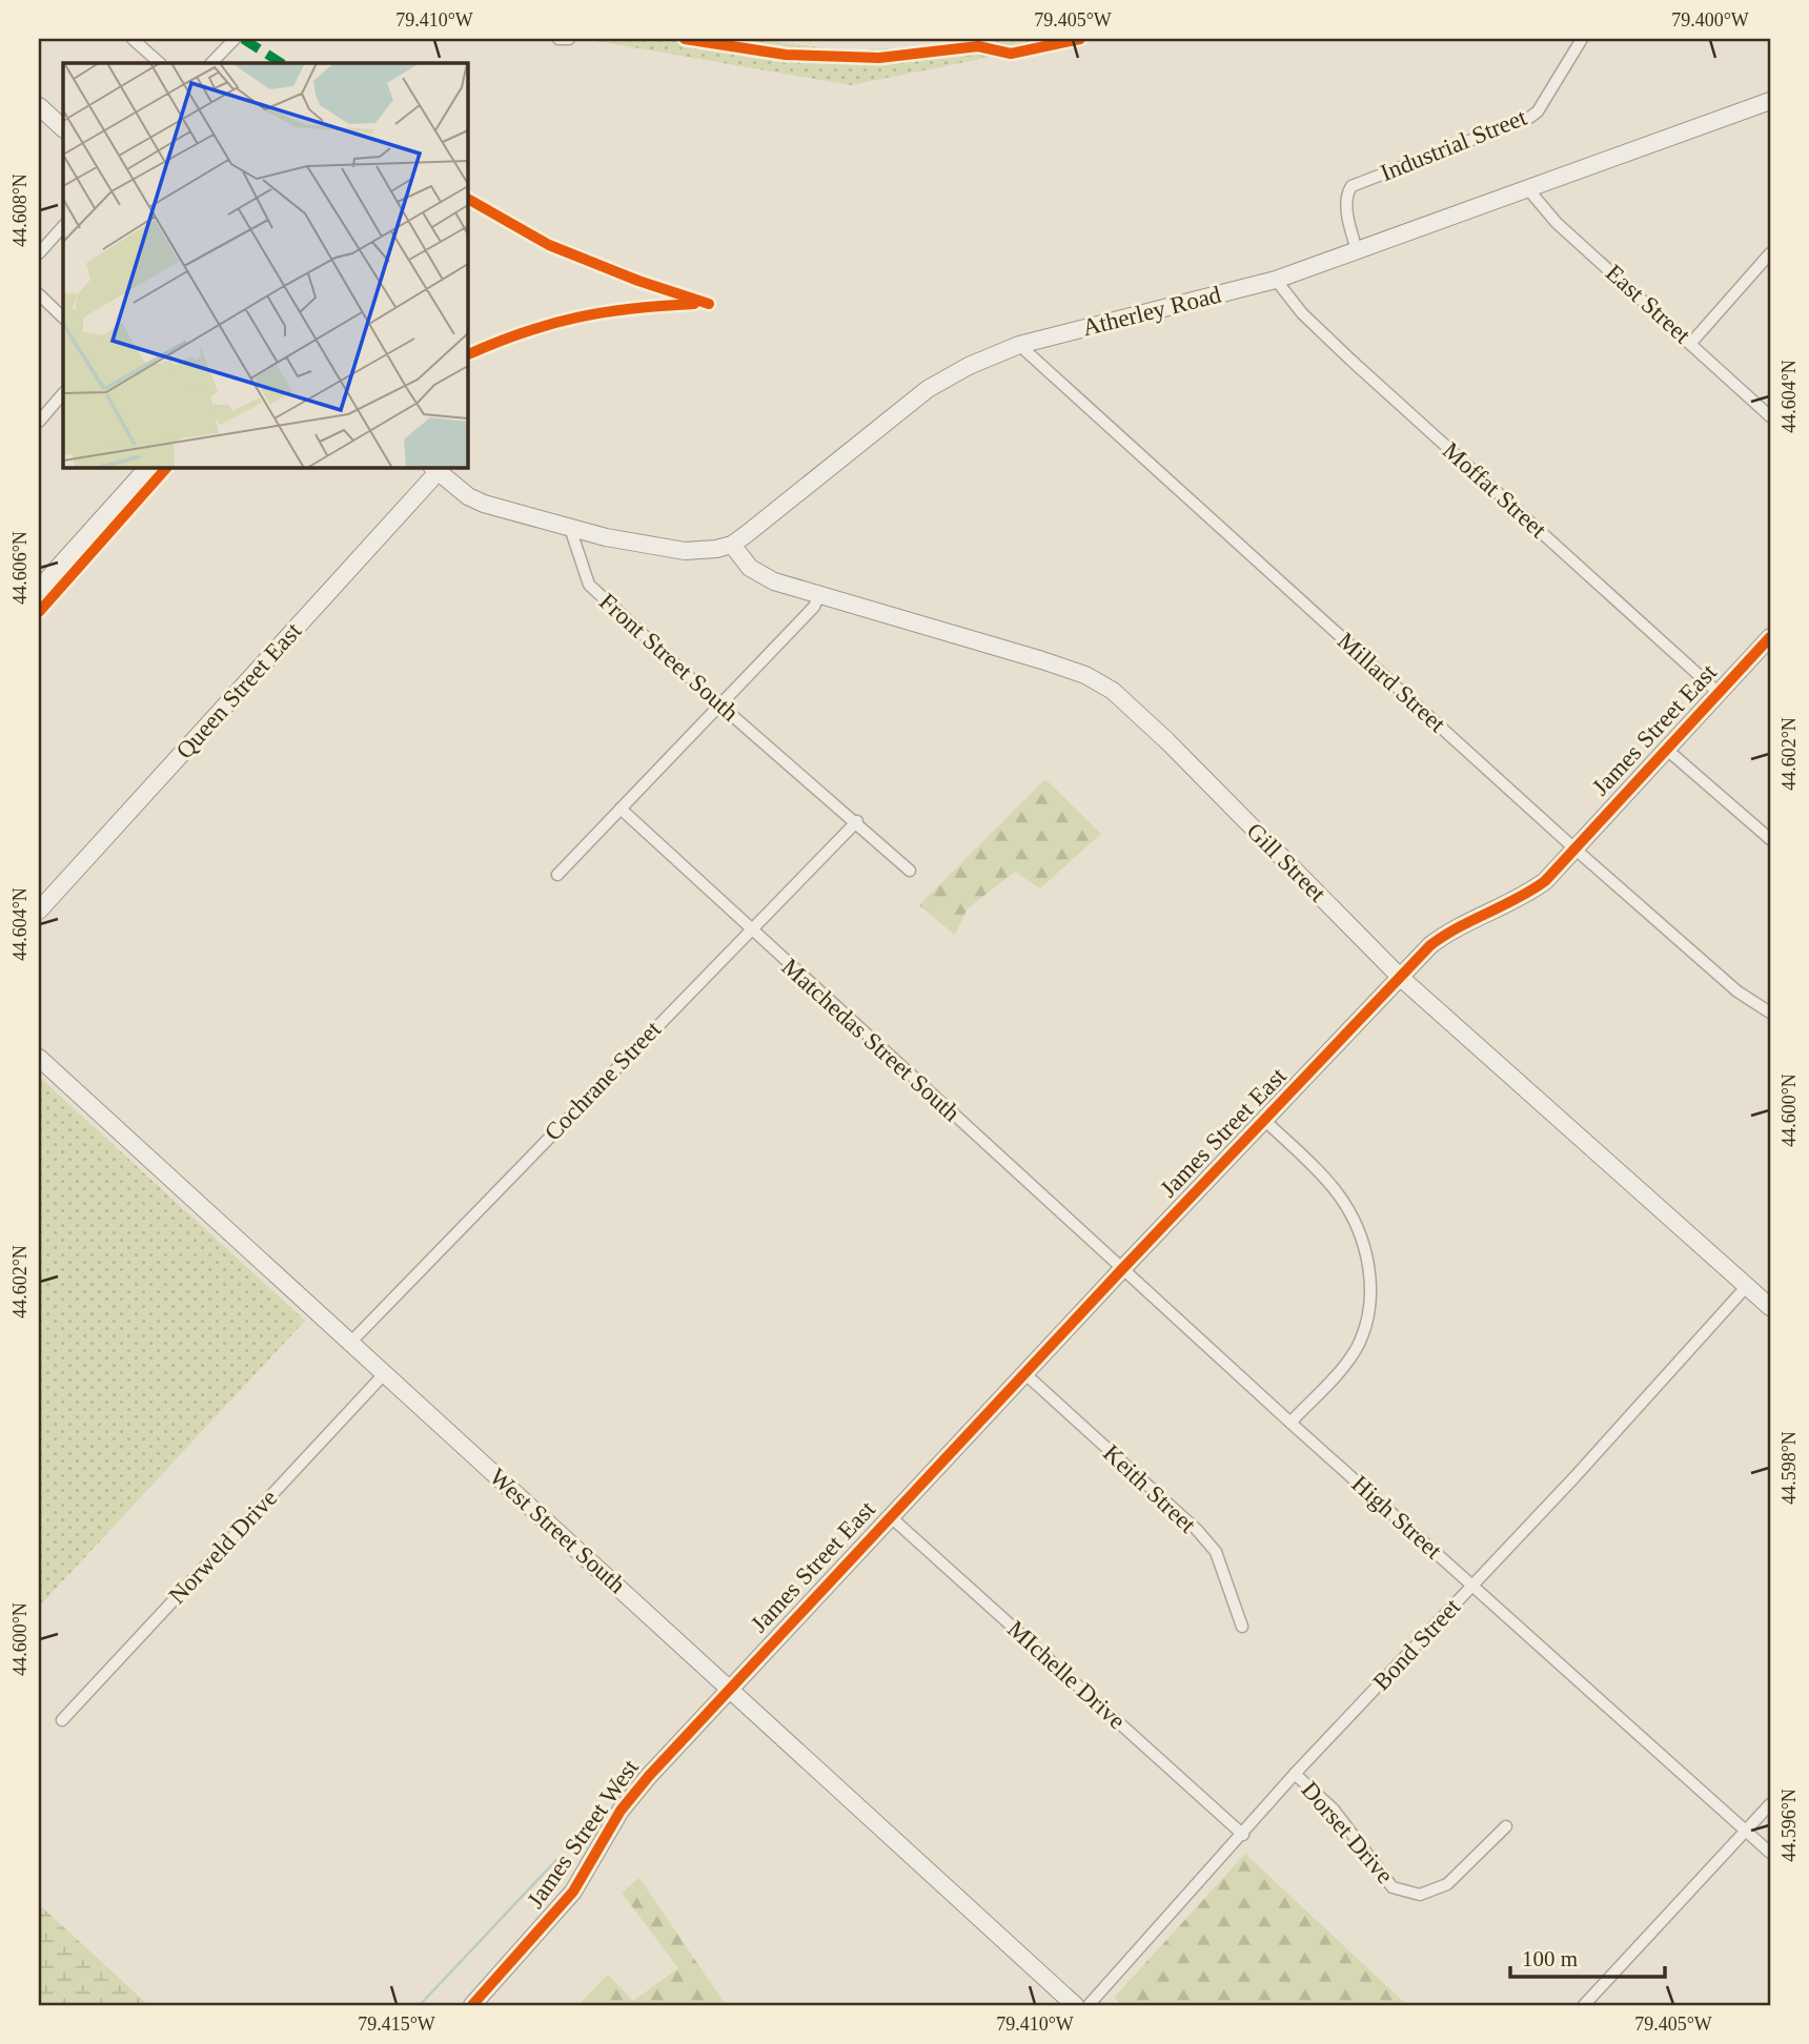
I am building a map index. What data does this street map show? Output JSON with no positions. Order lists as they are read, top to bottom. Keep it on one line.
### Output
{"streets":{"street":["Industrial Street","East Street","Atherley Road","Moffat Street","Front Street South","Millard Street","Queen Street East","James Street East","Gill Street","Matchedas Street South","Cochrane Street","Keith Street","High Street","West Street South","Norweld Drive","Bond Street","MIchelle Drive","Dorset Drive","James Street West"]},"crossings":[["Industrial Street","Atherley Road"],["East Street","Atherley Road"],["Atherley Road","Moffat Street"],["Atherley Road","Millard Street"],["Atherley Road","Gill Street"],["Moffat Street","James Street East"],["Front Street South","Cochrane Street"],["Millard Street","James Street East"],["James Street East","Gill Street"],["James Street East","Matchedas Street South"],["James Street East","Keith Street"],["James Street East","High Street"],["James Street East","West Street South"],["James Street East","MIchelle Drive"],["James Street East","James Street West"],["Gill Street","Bond Street"],["Matchedas Street South","Cochrane Street"],["Matchedas Street South","High Street"],["Cochrane Street","West Street South"],["High Street","Bond Street"],["West Street South","Norweld Drive"],["West Street South","James Street West"],["Bond Street","MIchelle Drive"],["Bond Street","Dorset Drive"]],"scale_bar":"100 m","coordinates":["79.410°W","79.405°W","79.400°W","44.608°N","44.604°N","44.606°N","44.602°N","44.600°N","44.598°N","44.596°N","79.415°W"]}
